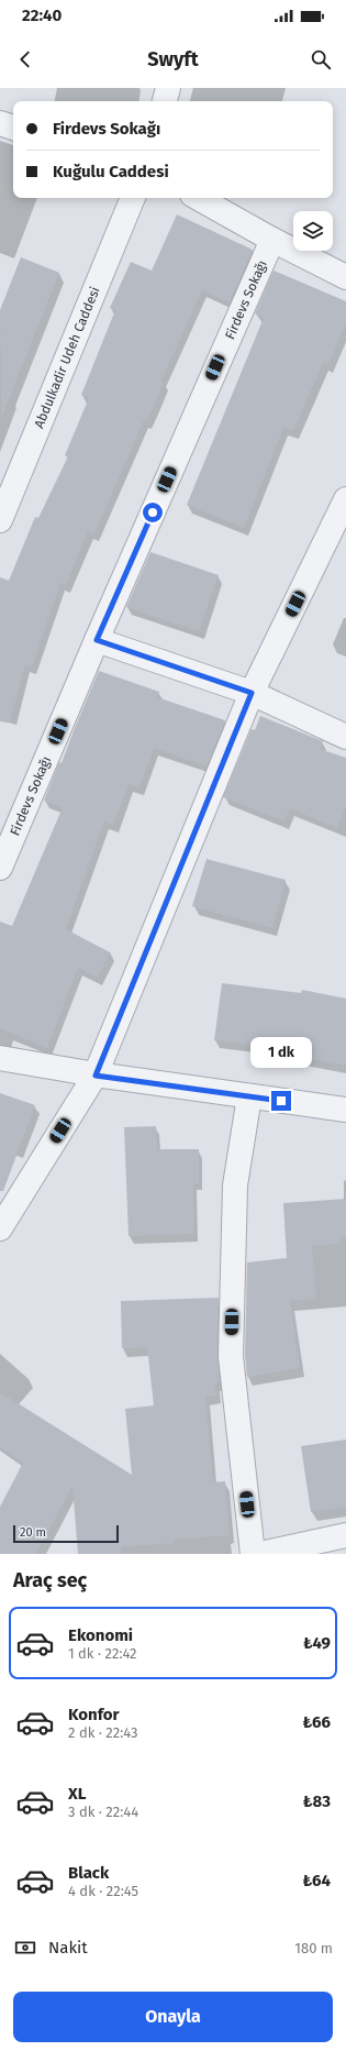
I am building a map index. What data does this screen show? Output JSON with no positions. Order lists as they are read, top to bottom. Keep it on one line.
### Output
{"streets":{"street":["Firdevs Sokağı","Abdulkadir Udeh Caddesi"]},"scale_bar":"20 m","page":{"status":"22:40","header":"Swyft","banner":["Firdevs Sokağı","Kuğulu Caddesi"],"bubble":"1 dk","scale":"20 m","heading":"Araç seç","list":[{"name":"Ekonomi","note":"1 dk · 22:42","value":"₺49"},{"name":"Konfor","note":"2 dk · 22:43","value":"₺66"},{"name":"XL","note":"3 dk · 22:44","value":"₺83"},{"name":"Black","note":"4 dk · 22:45","value":"₺64"}],"pay":["Nakit","180 m"],"buttons":"Onayla"}}
